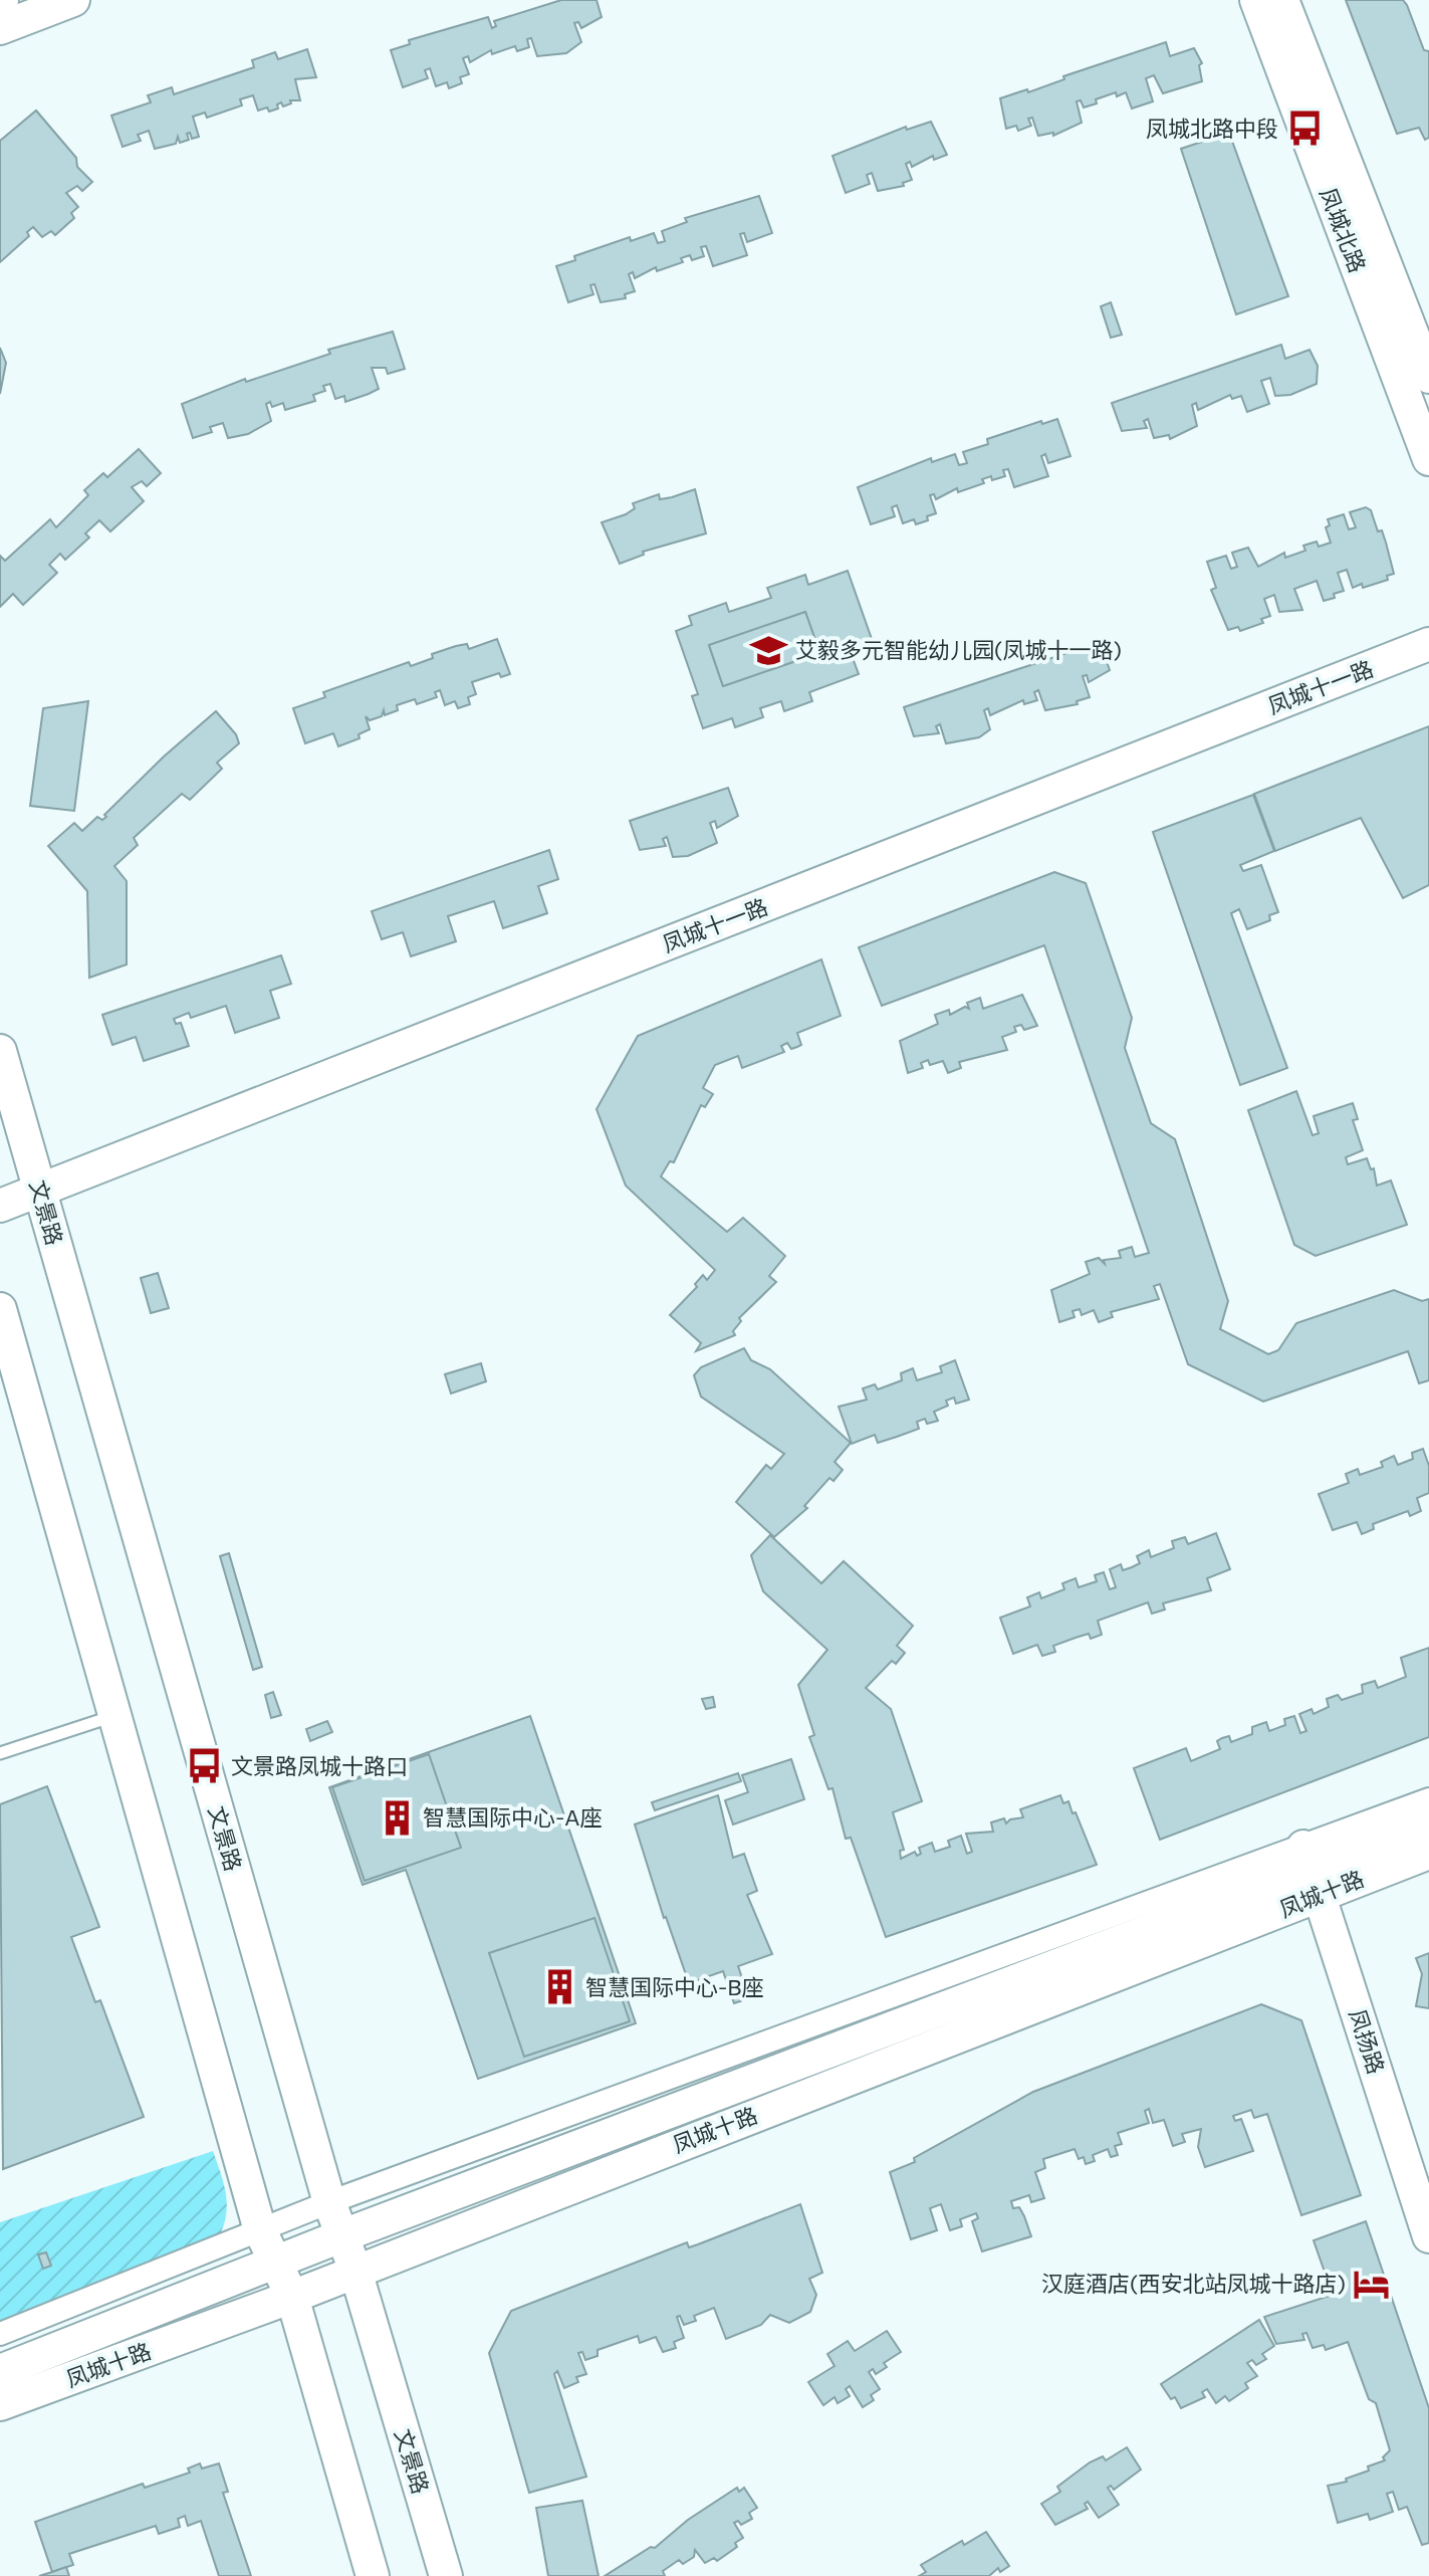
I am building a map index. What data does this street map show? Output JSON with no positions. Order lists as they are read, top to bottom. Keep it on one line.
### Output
{"streets":{"main road":["凤城北路","凤城十一路","文景路","凤城十路","凤扬路"]},"crossings":[["凤城十一路","文景路"],["文景路","凤城十路"],["凤城十路","凤扬路"]],"places":{"bus stop":["凤城北路中段","文景路凤城十路口"],"school or university":["艾毅多元智能幼儿园(凤城十一路)"],"building":["智慧国际中心-A座","智慧国际中心-B座"],"hotel":["汉庭酒店(西安北站凤城十路店)"]}}
